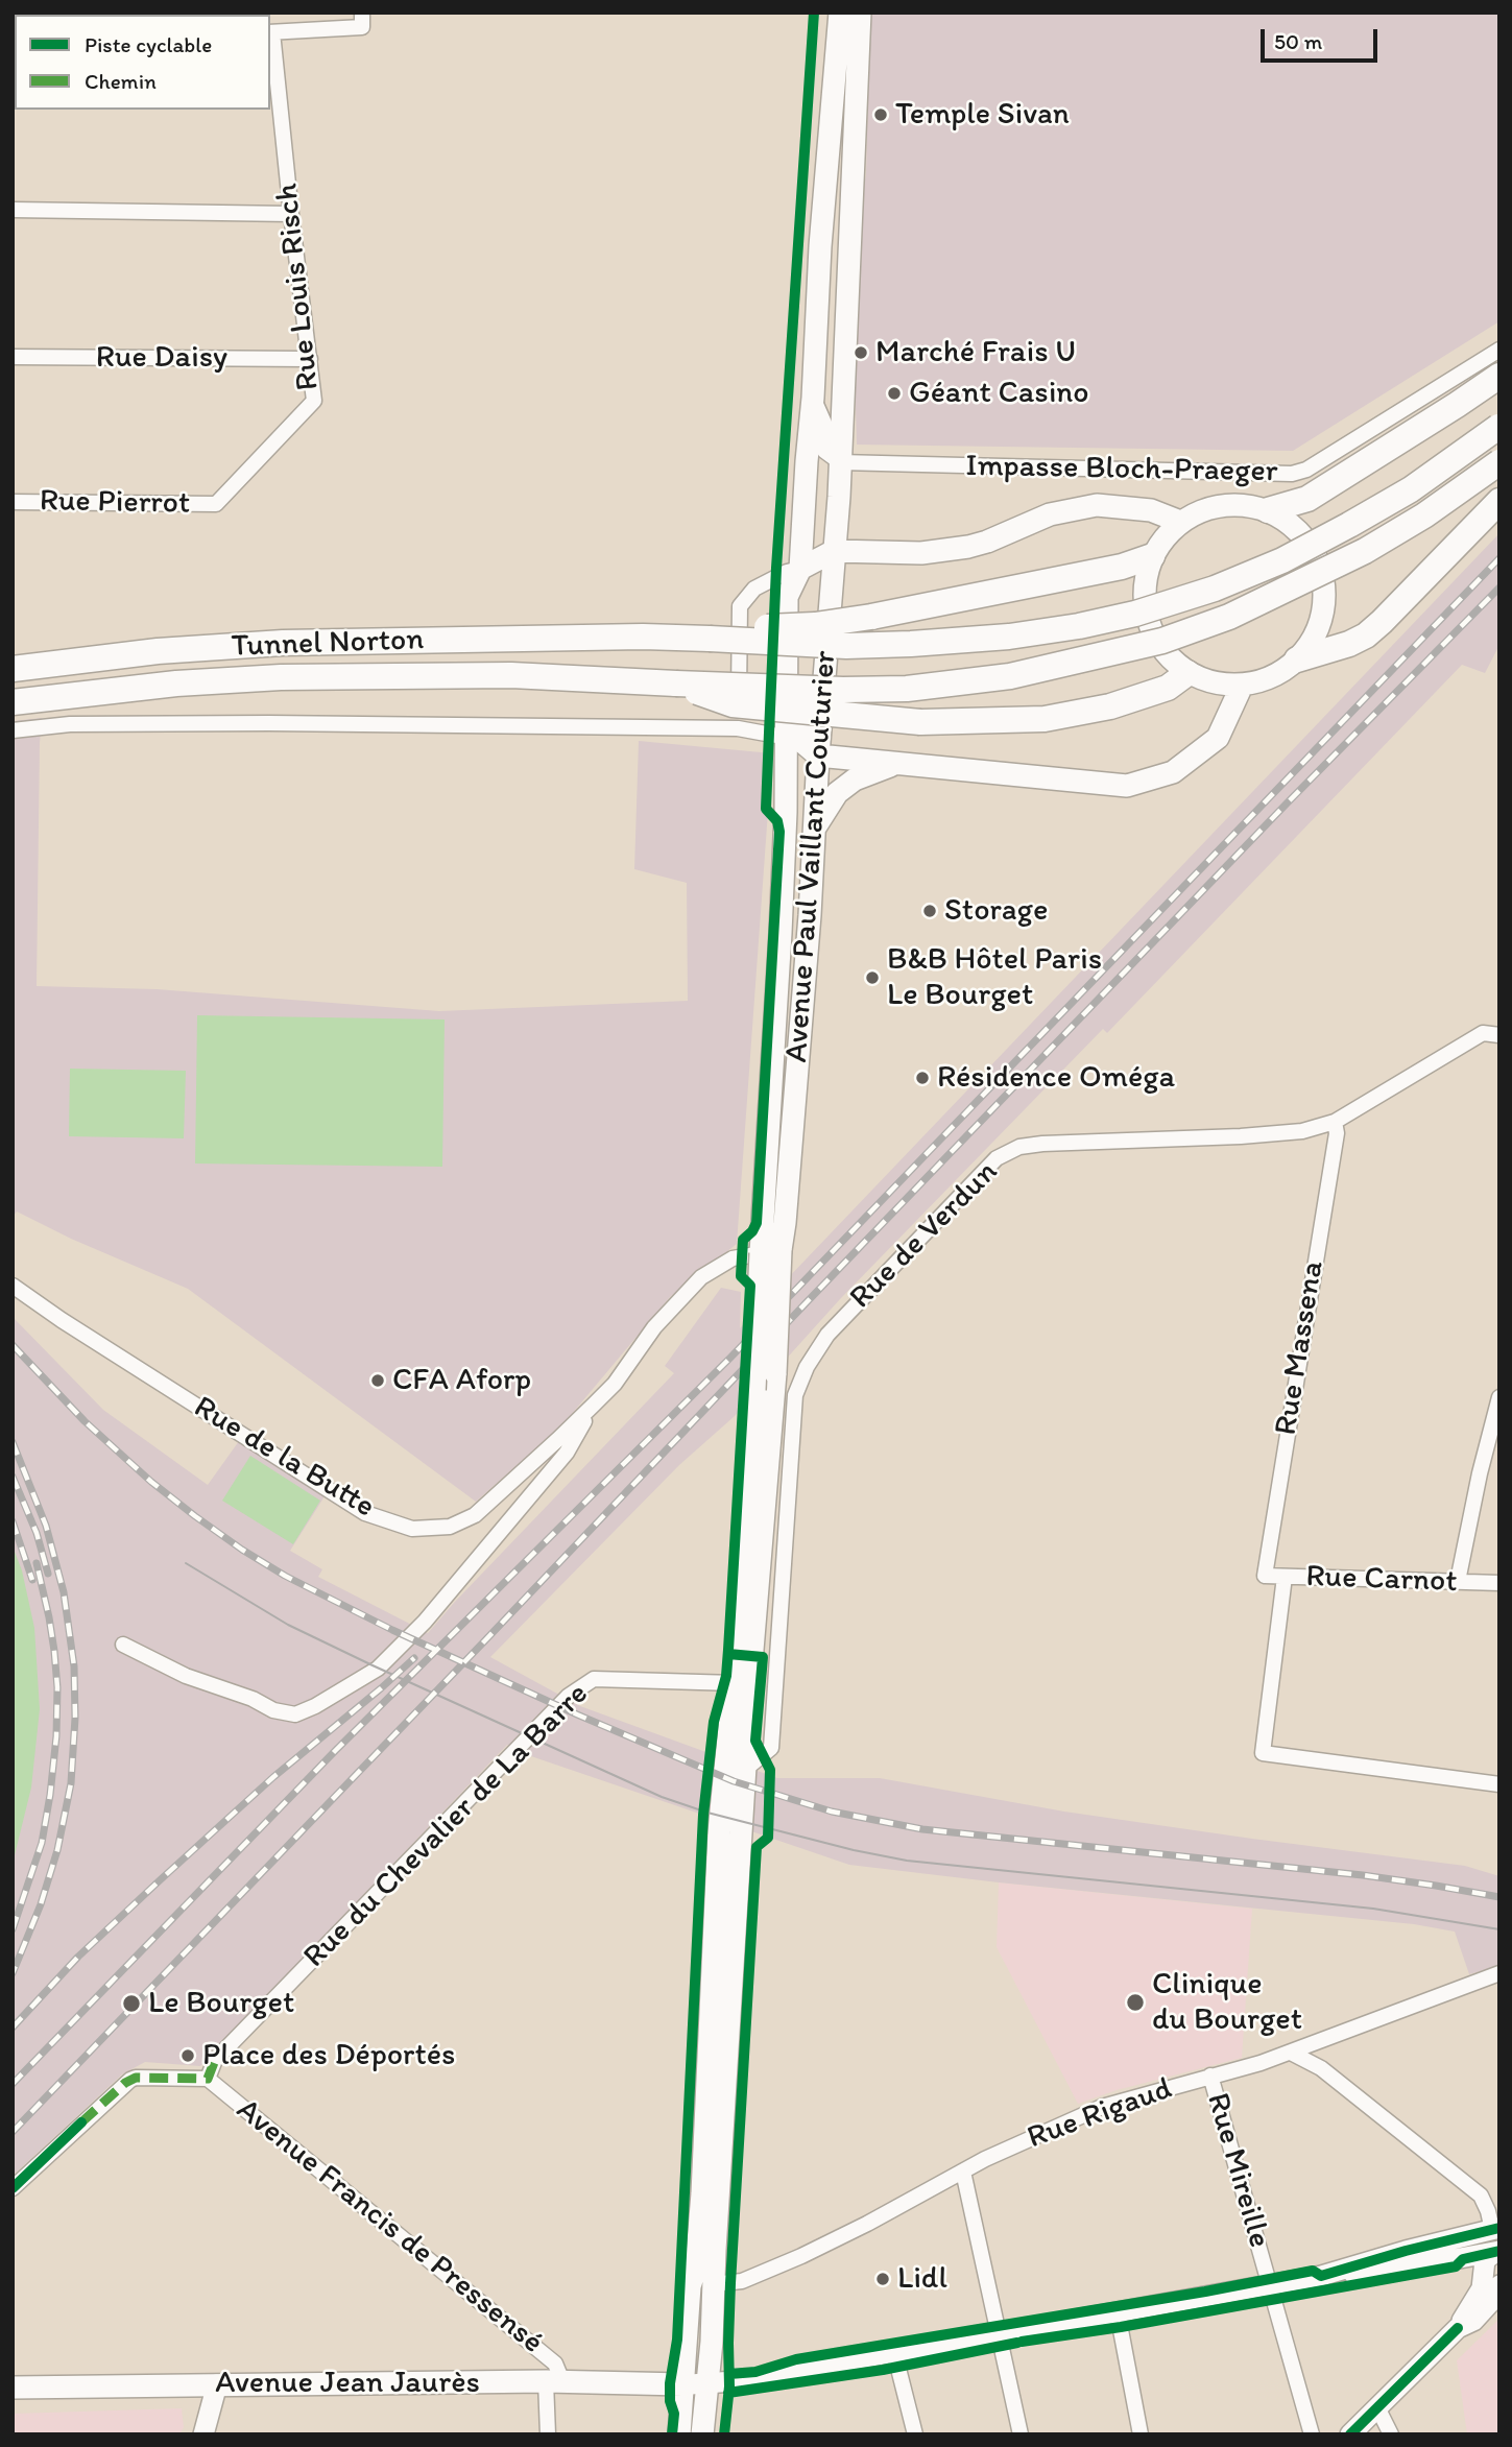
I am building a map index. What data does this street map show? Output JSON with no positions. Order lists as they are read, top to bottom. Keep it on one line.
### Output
{"streets":{"highway":["Tunnel Norton"],"main road":["Avenue Paul Vaillant Couturier","Avenue Jean Jaurès"],"street":["Rue Louis Risch","Rue Daisy","Impasse Bloch-Praeger","Rue Pierrot","Rue de Verdun","Rue Massena","Rue de la Butte","Rue Carnot","Rue du Chevalier de La Barre","Rue Rigaud","Rue Mireille","Avenue Francis de Pressensé"]},"crossings":[["Rue Louis Risch","Rue Daisy"],["Rue Louis Risch","Rue Pierrot"],["Impasse Bloch-Praeger","Avenue Paul Vaillant Couturier"],["Avenue Paul Vaillant Couturier","Rue de la Butte"],["Rue de Verdun","Rue Massena"],["Rue Massena","Rue Carnot"],["Rue du Chevalier de La Barre","Avenue Francis de Pressensé"],["Rue Rigaud","Rue Mireille"],["Avenue Francis de Pressensé","Avenue Jean Jaurès"]],"places":["Temple Sivan","Marché Frais U","Géant Casino","Storage","B&B Hôtel Paris Le Bourget","Résidence Oméga","CFA Aforp","Clinique du Bourget","Le Bourget","Place des Déportés","Lidl"],"legend":["Piste cyclable","Chemin"],"scale_bar":"50 m"}
